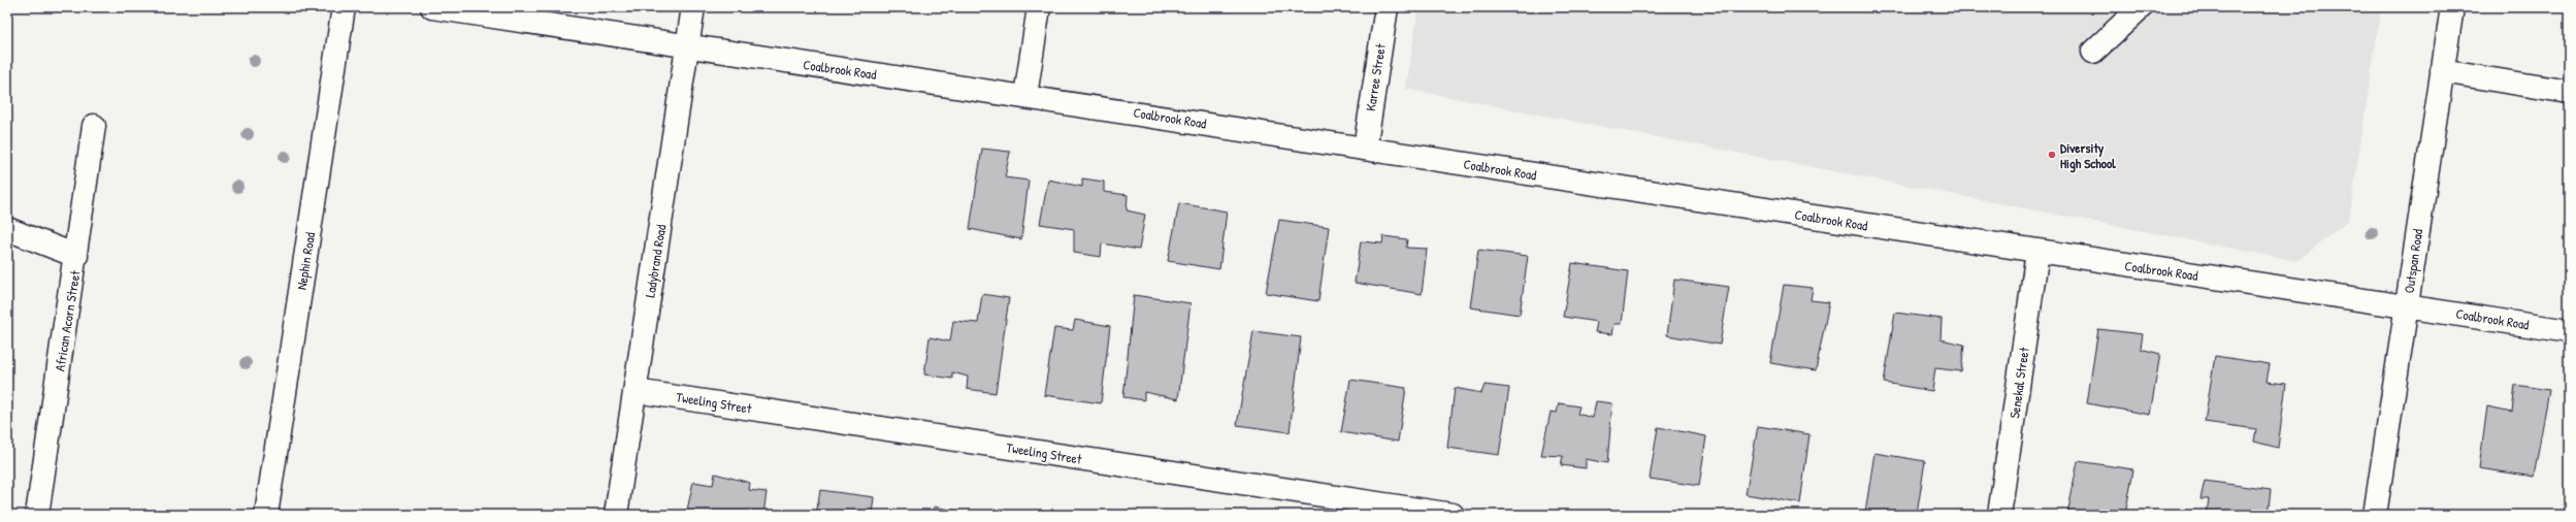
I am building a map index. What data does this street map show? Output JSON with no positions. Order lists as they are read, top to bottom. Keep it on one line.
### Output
{"streets":{"street":["Coalbrook Road","Karree Street","Nephin Road","Ladybrand Road","Outspan Road","African Acorn Street","Senekal Street","Tweeling Street"]},"crossings":[["Coalbrook Road","Karree Street"],["Coalbrook Road","Ladybrand Road"],["Coalbrook Road","Outspan Road"],["Coalbrook Road","Senekal Street"],["Ladybrand Road","Tweeling Street"]],"places":["Diversity High School"]}
